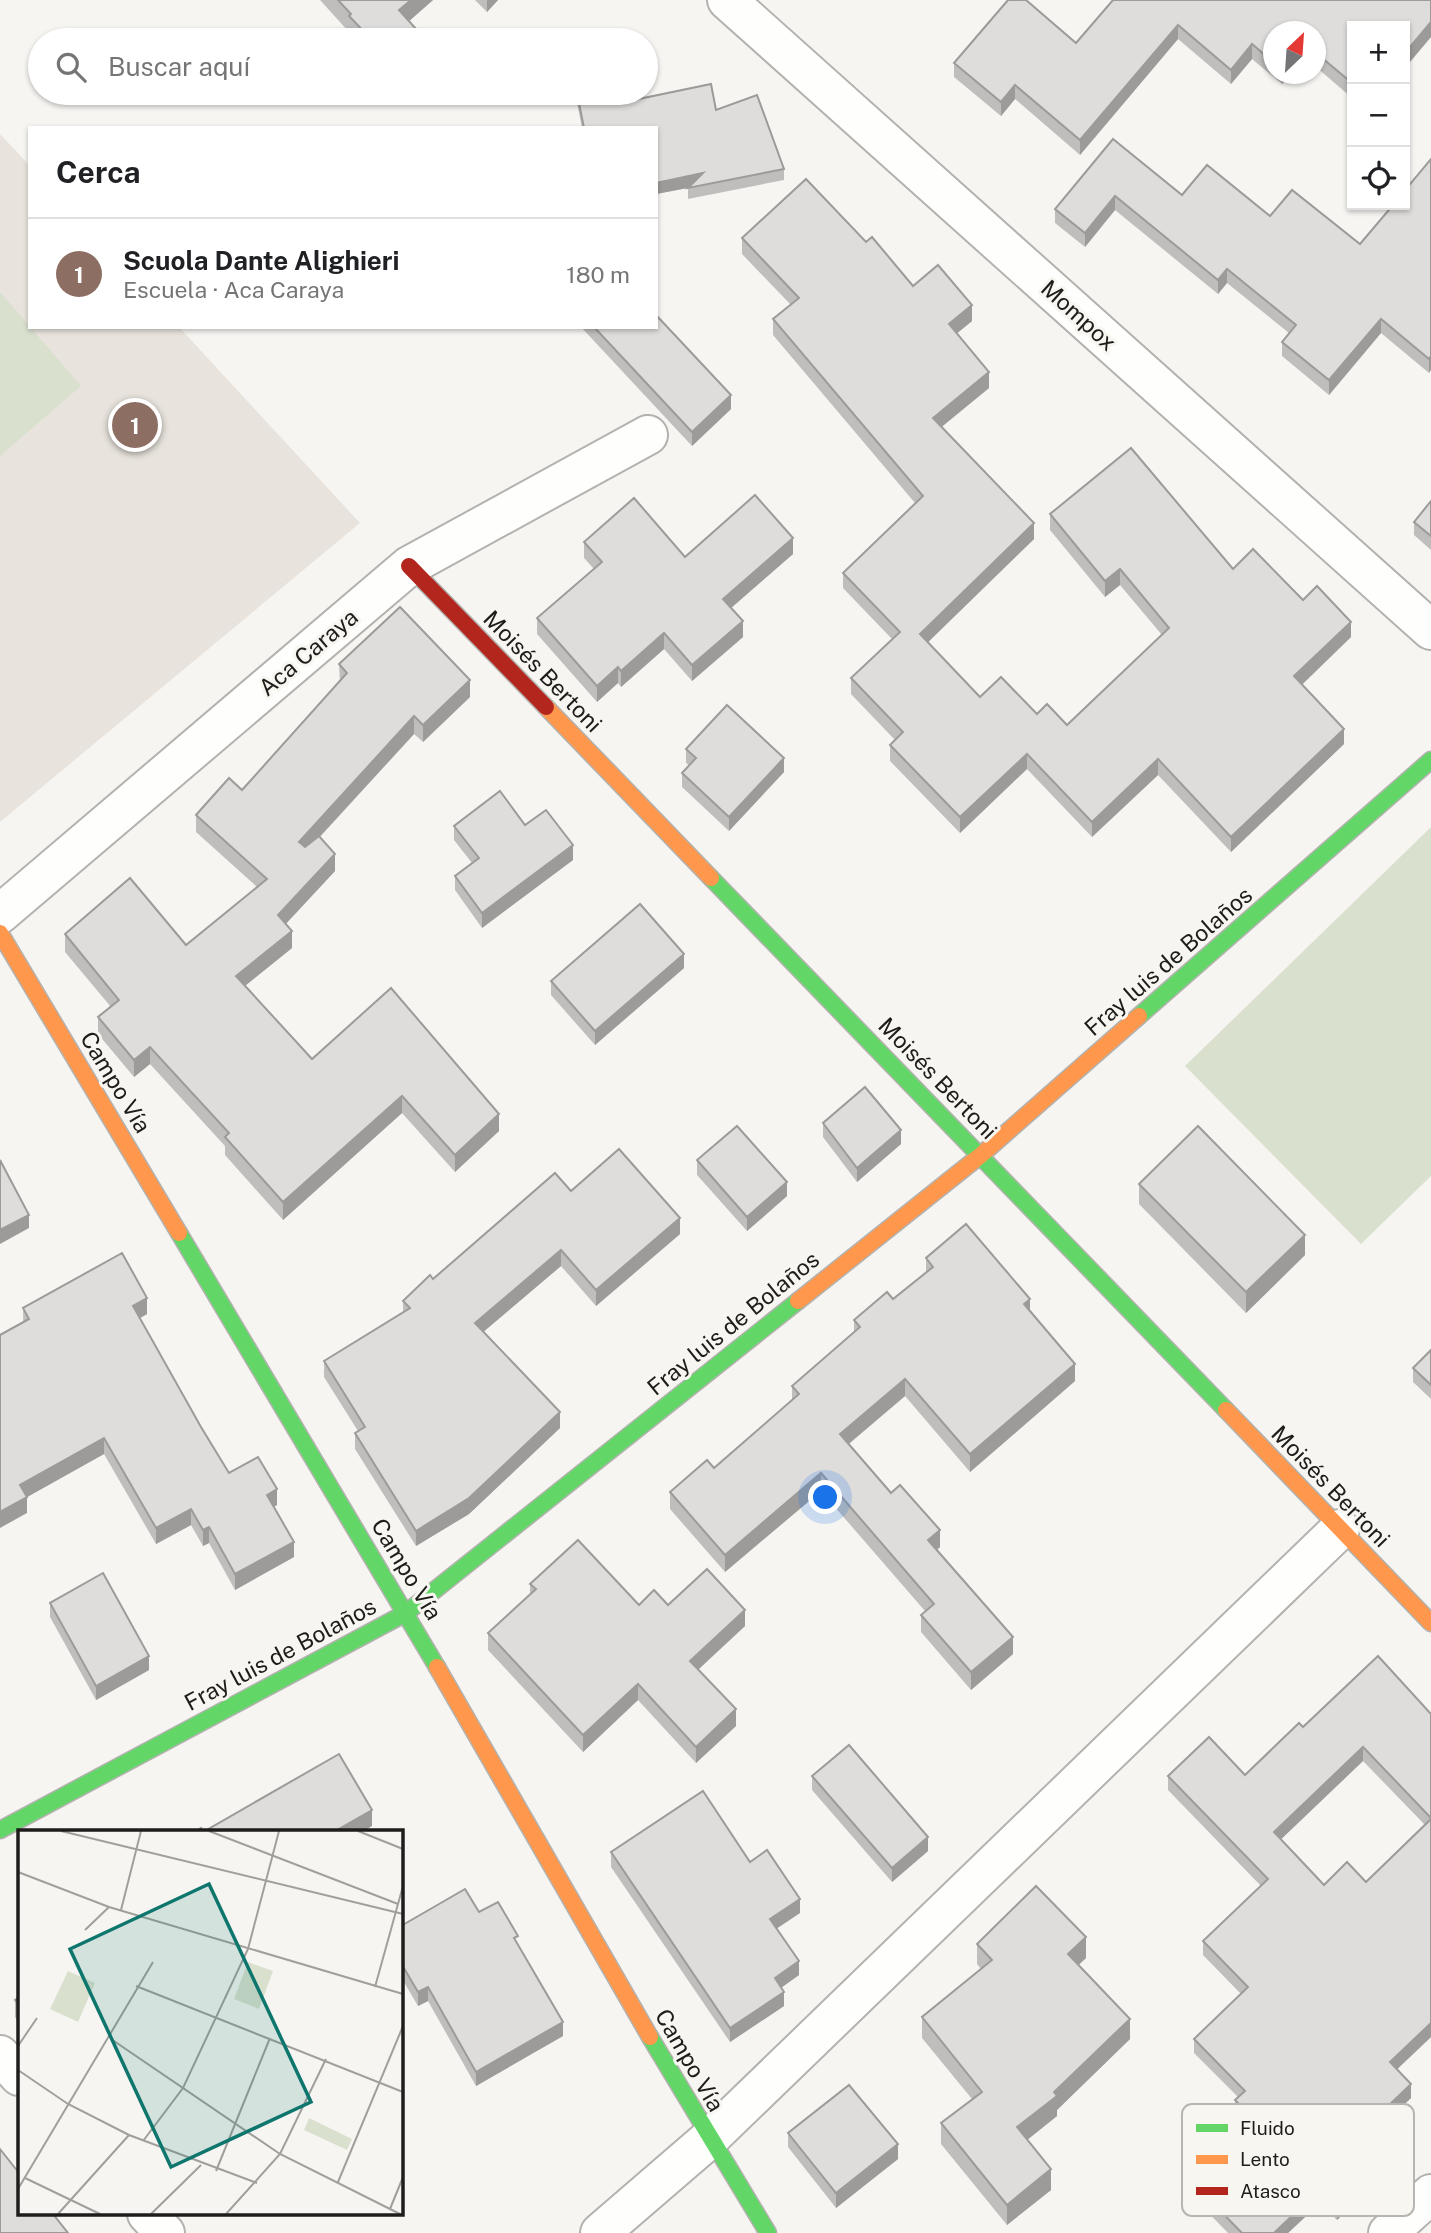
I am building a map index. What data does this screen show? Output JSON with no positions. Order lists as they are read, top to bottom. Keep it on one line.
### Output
{"streets":{"street":["Mompox","Aca Caraya","Moisés Bertoni","Fray luis de Bolaños","Campo Vía"]},"crossings":[["Aca Caraya","Moisés Bertoni"],["Moisés Bertoni","Fray luis de Bolaños"],["Fray luis de Bolaños","Campo Vía"]],"legend":["Fluido","Lento","Atasco"],"north":"top right","page":{"map_buttons":["+","−"],"search":"Buscar aquí","heading":"Cerca","list":[{"mark":"1","name":"Scuola Dante Alighieri","note":"Escuela · Aca Caraya","value":"180 m"}],"pins":"1"}}
